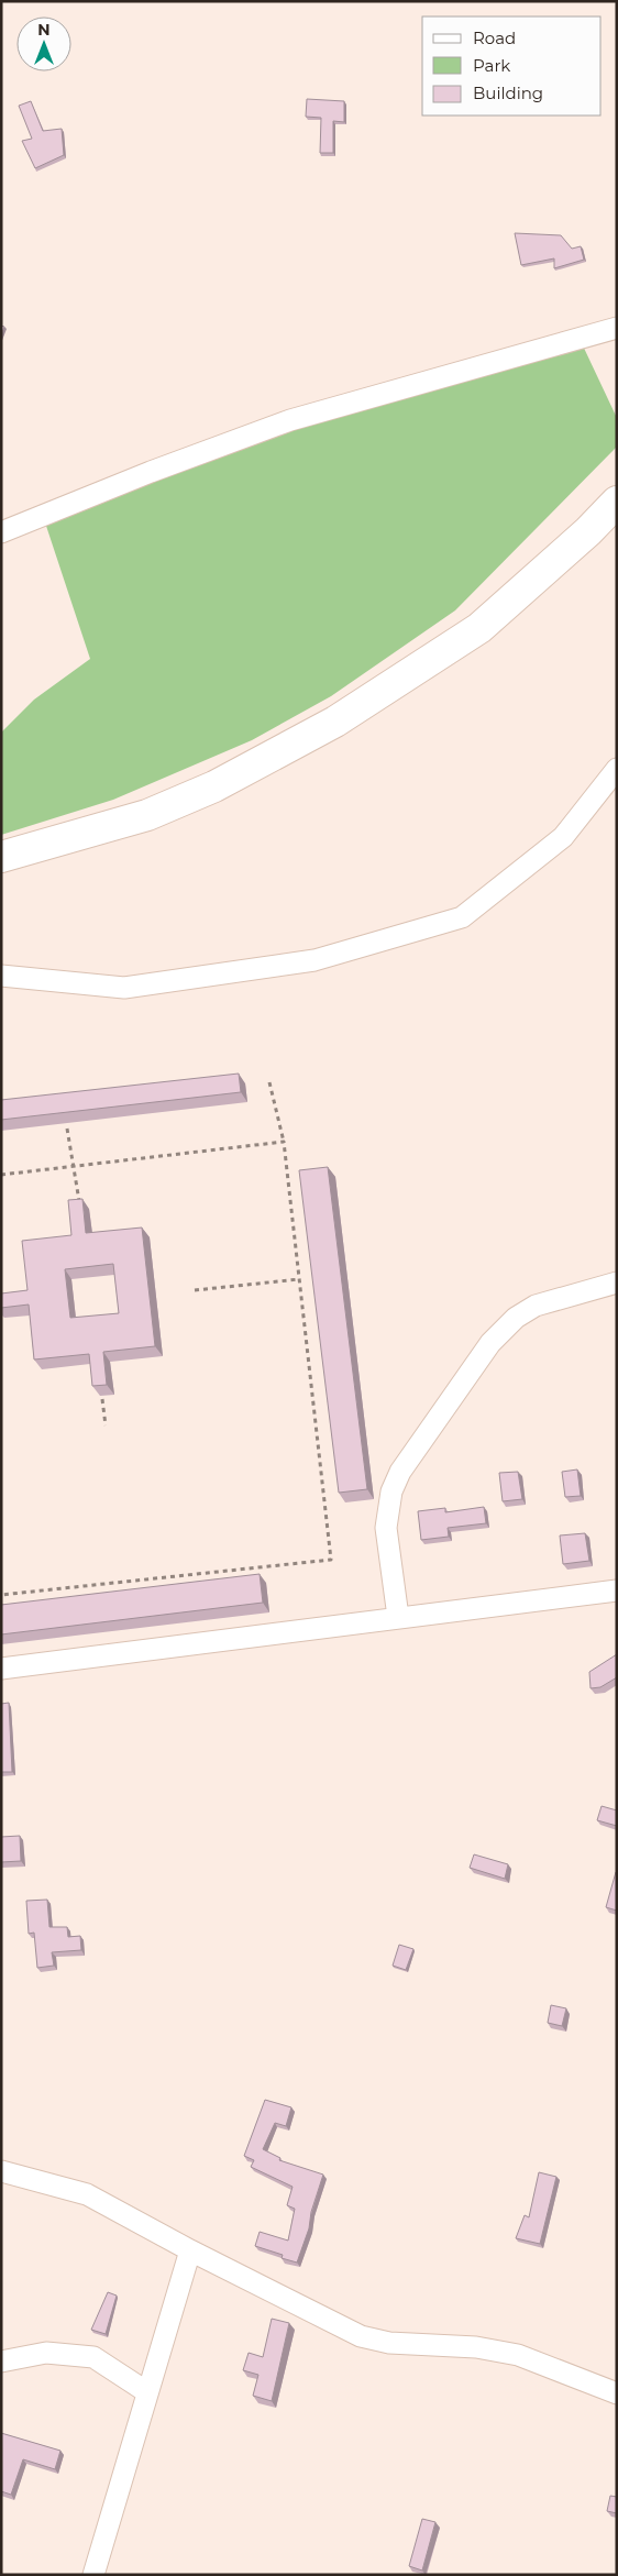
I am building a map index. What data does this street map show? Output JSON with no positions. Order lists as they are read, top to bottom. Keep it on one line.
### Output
{"legend":["Road","Park","Building"],"north":"top"}
